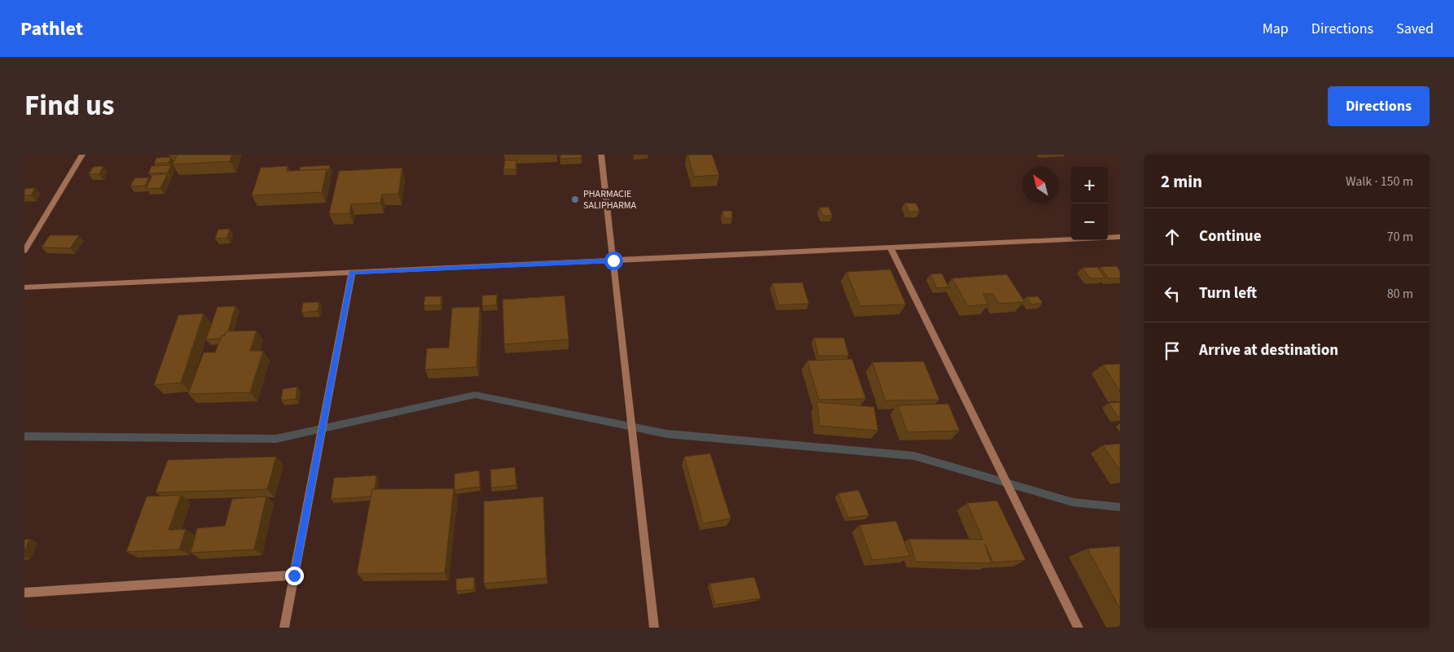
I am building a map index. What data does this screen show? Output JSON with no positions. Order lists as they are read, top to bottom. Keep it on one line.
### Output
{"places":["PHARMACIE SALIPHARMA"],"north":"top left","page":{"header":"Pathlet","nav":["Map","Directions","Saved"],"title":"Find us","buttons":"Directions","heading":["2 min","Walk · 150 m"],"map_buttons":["+","−"],"list":[["Continue","70 m"],["Turn left","80 m"],"Arrive at destination"]}}
